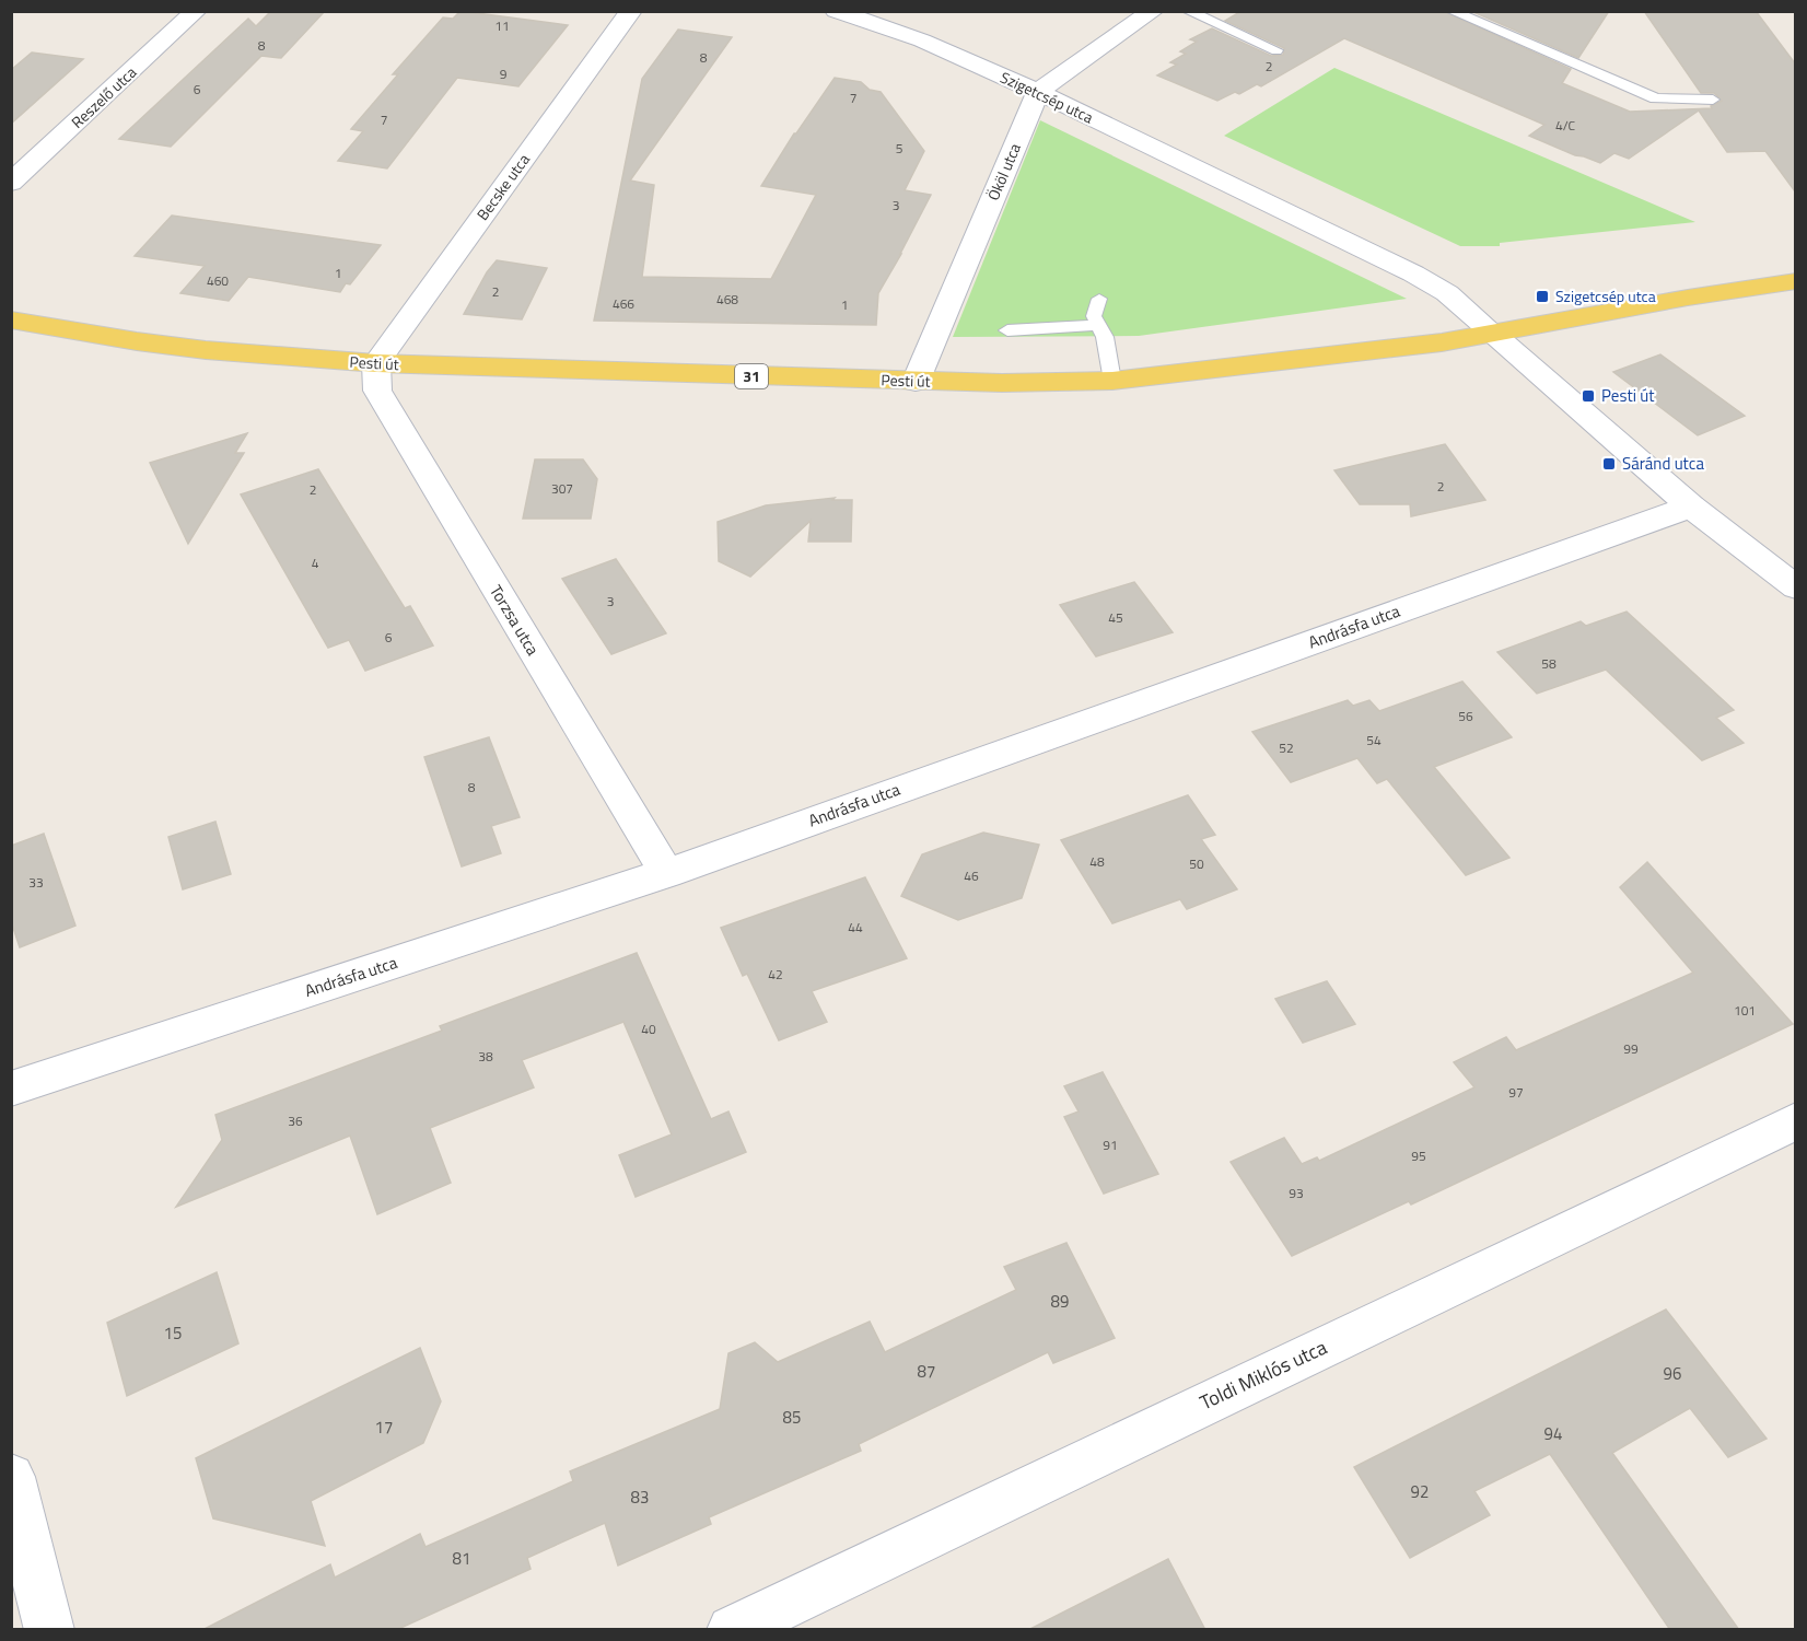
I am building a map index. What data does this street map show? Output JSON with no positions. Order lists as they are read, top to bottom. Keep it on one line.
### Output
{"streets":{"main road":["Pesti út","31"],"street":["Reszelő utca","Szigetcsép utca","Ököl utca","Becske utca","Torzsa utca","Andrásfa utca","Toldi Miklós utca"]},"crossings":[["Szigetcsép utca","Ököl utca"],["Szigetcsép utca","Pesti út"],["Ököl utca","Pesti út"],["Becske utca","Pesti út"],["Becske utca","Torzsa utca"],["Pesti út","Torzsa utca"],["Torzsa utca","Andrásfa utca"]],"places":{"transit":["Szigetcsép utca","Pesti út","Sáránd utca"]},"house_numbers":["11","8","8","2","9","6","7","7","4/C","5","3","1","460","2","468","466","1","2","307","2","4","3","45","6","58","56","54","52","8","48","50","46","33","44","42","101","40","99","38","97","36","91","95","93","89","15","87","96","85","17","94","92","83","81"]}
